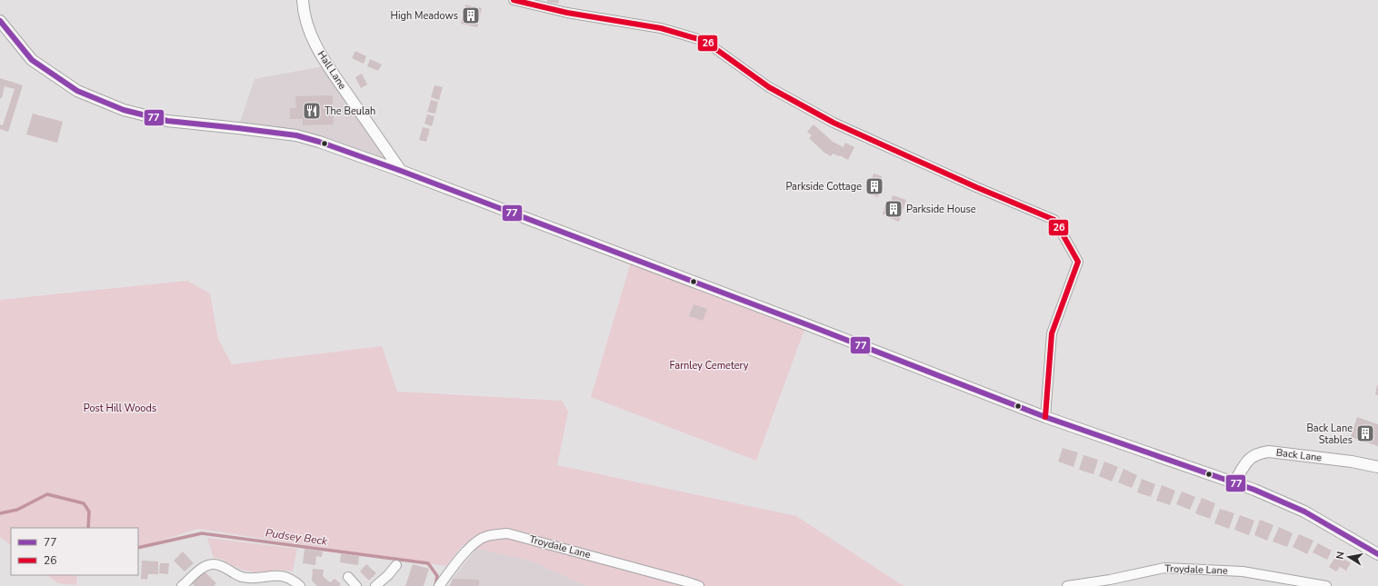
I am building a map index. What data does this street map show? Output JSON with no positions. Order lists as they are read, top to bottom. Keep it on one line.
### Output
{"streets":{"street":["Hall Lane","Back Lane","Troydale Lane"]},"water":["Pudsey Beck"],"parks":["Farnley Cemetery","Post Hill Woods"],"places":{"building":["High Meadows","Parkside Cottage","Parkside House","Back Lane Stables"],"restaurant":["The Beulah"]},"lines":["transit line 26","transit line 77"],"legend":["77","26"],"north":"left"}
